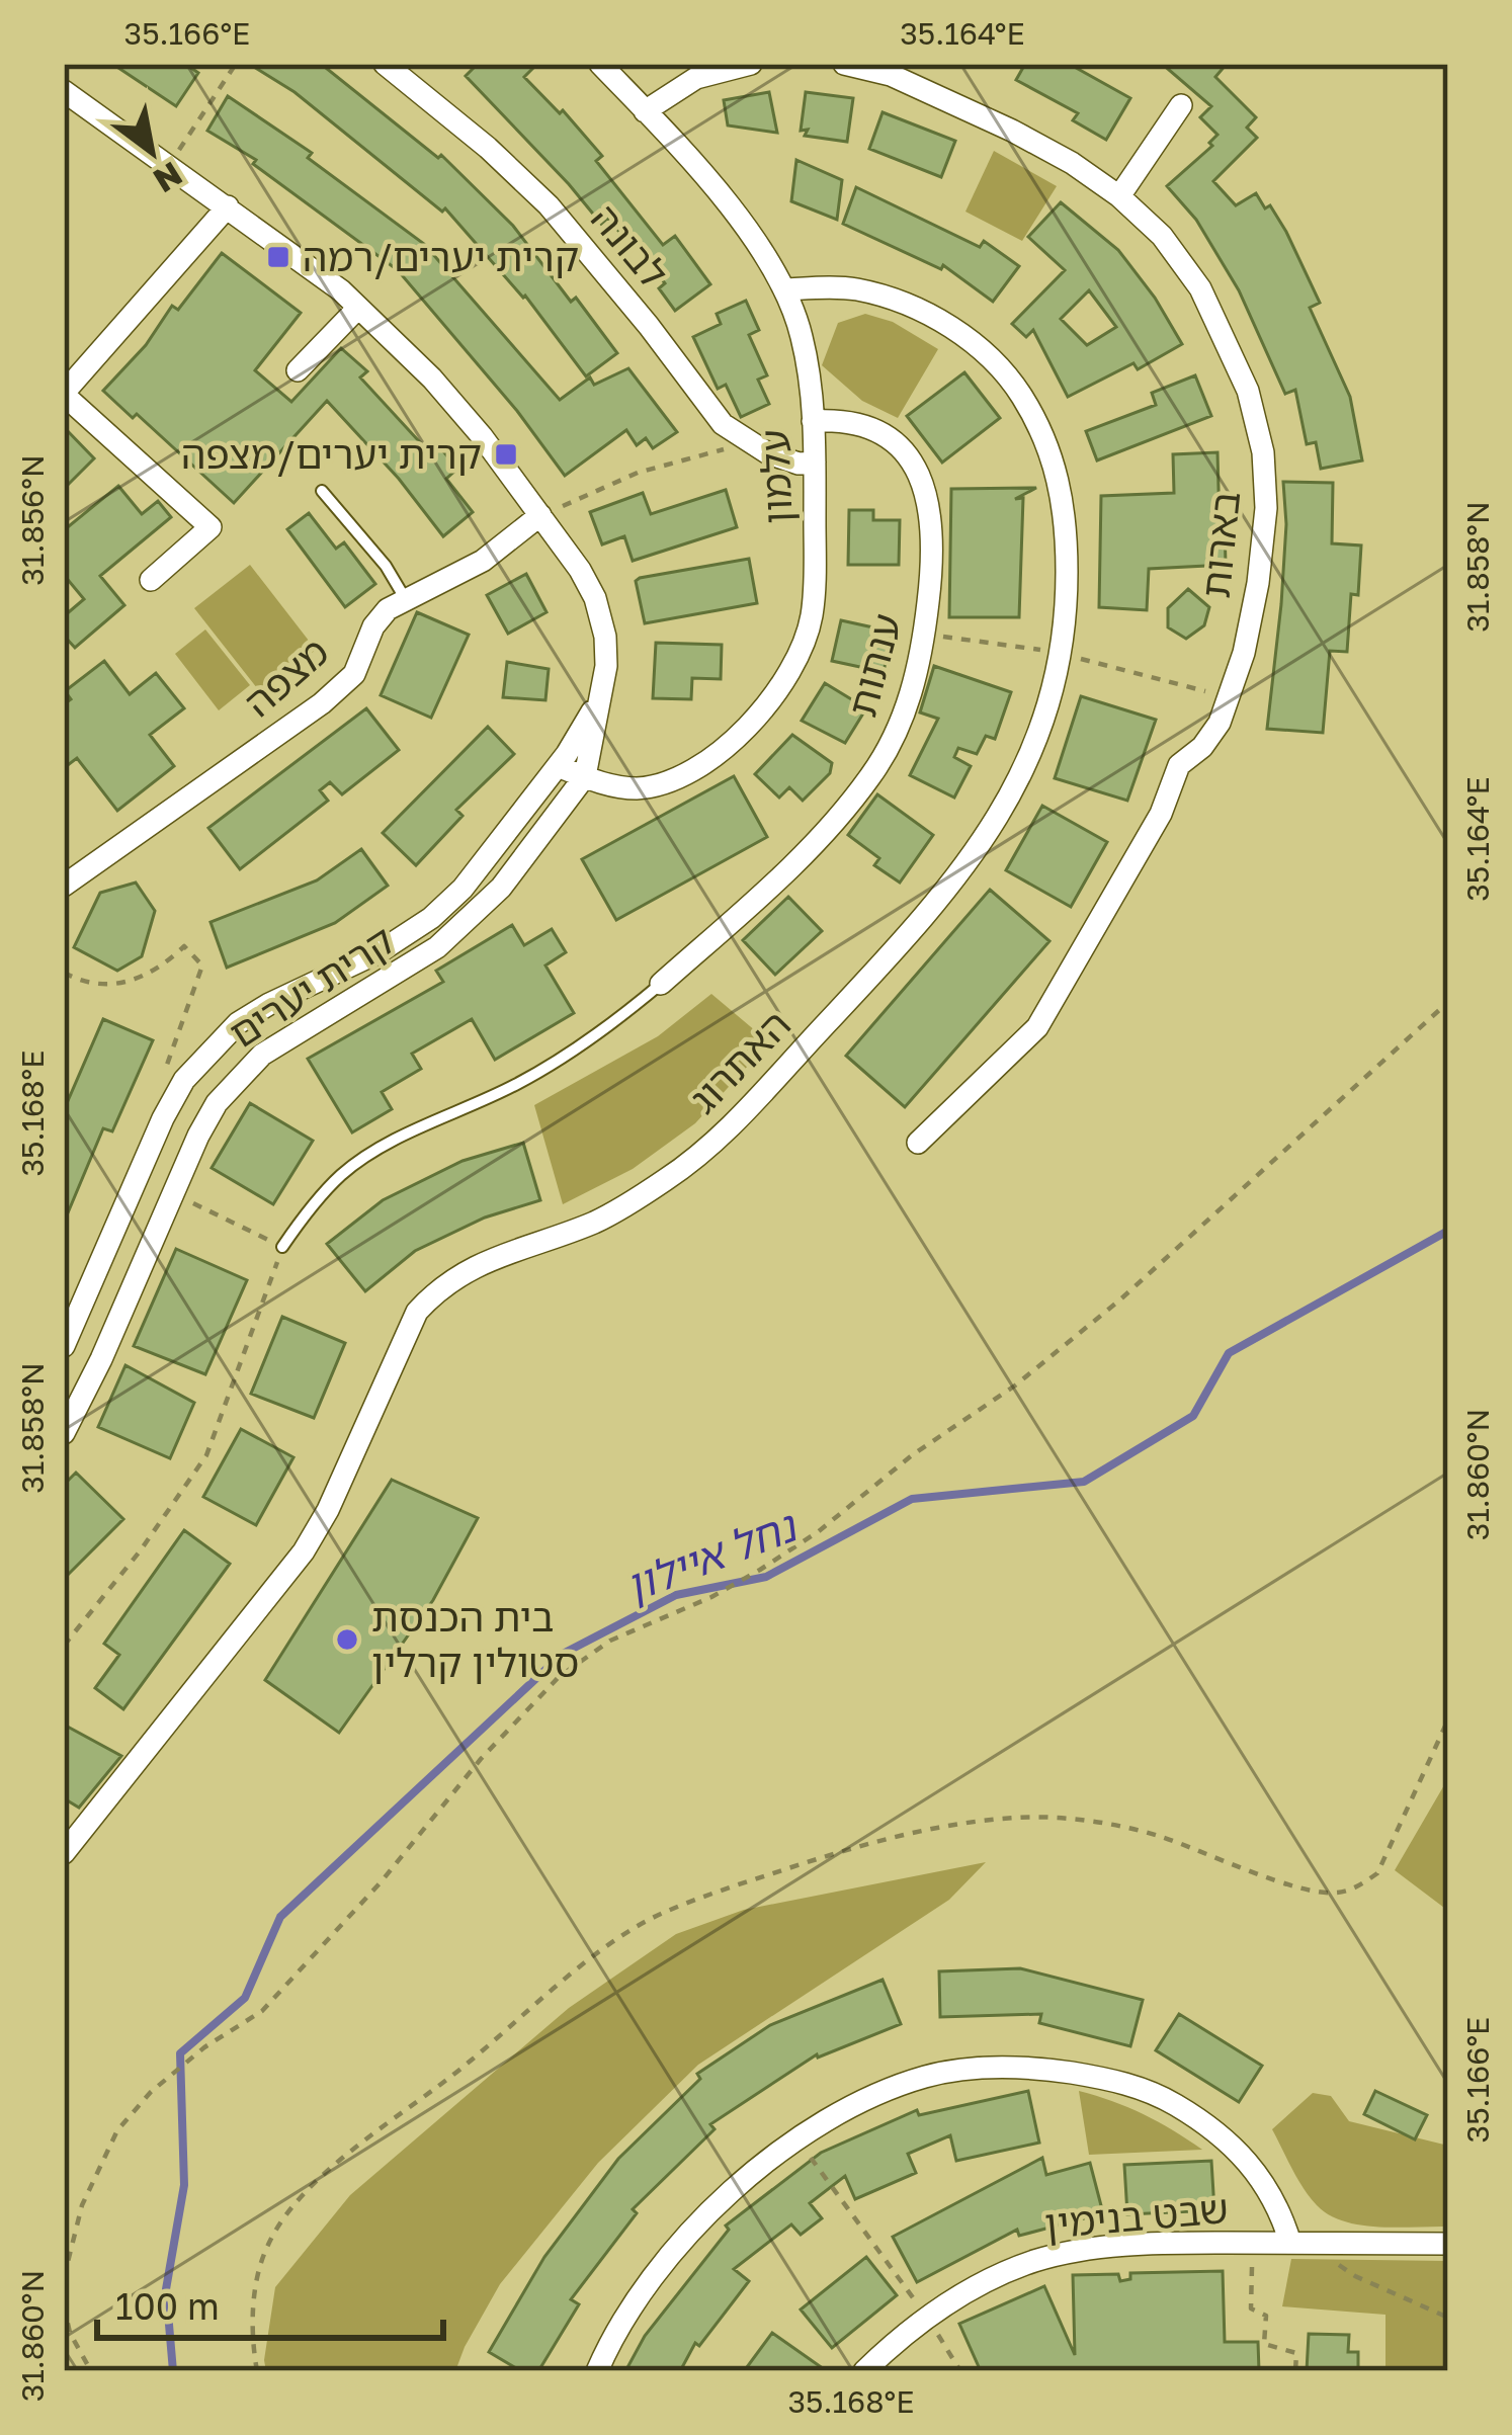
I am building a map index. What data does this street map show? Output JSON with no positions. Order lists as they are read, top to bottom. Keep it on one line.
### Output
{"streets":{"street":["לבונה","עלמון","בארות","ענתות","מצפה","קרית יערים","האתרוג","שבט בנימין"]},"crossings":[["לבונה","עלמון"],["עלמון","ענתות"],["עלמון","קרית יערים"],["עלמון","האתרוג"],["מצפה","קרית יערים"]],"water":["נחל איילון"],"places":{"transit":["קרית יערים/רמה","קרית יערים/מצפה"],"other":["בית הכנסת סטולין קרלין"]},"scale_bar":"100 m","north":"bottom right","coordinates":["35.166°E","35.164°E","31.856°N","31.858°N","35.168°E","31.860°N"]}
